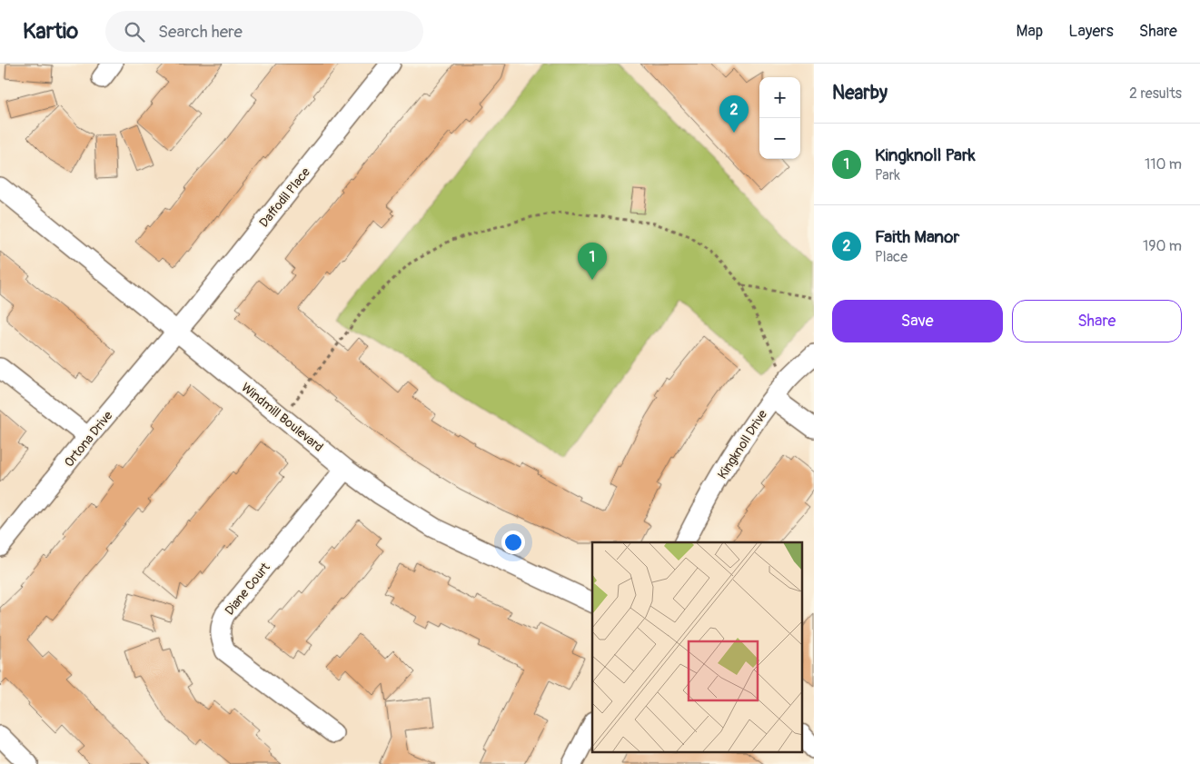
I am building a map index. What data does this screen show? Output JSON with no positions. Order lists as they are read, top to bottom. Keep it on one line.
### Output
{"streets":{"street":["Daffodil Place","Windmill Boulevard","Ortona Drive","Kingknoll Drive","Diane Court"]},"crossings":[["Daffodil Place","Windmill Boulevard"],["Daffodil Place","Ortona Drive"],["Windmill Boulevard","Ortona Drive"],["Windmill Boulevard","Diane Court"]],"page":{"header":"Kartio","search":"Search here","nav":["Map","Layers","Share"],"heading":["Nearby","2 results"],"map_buttons":["+","−"],"pins":["2","1"],"list":[{"mark":"1","name":"Kingknoll Park","note":"Park","value":"110 m"},{"mark":"2","name":"Faith Manor","note":"Place","value":"190 m"}],"buttons":["Save","Share"]}}
